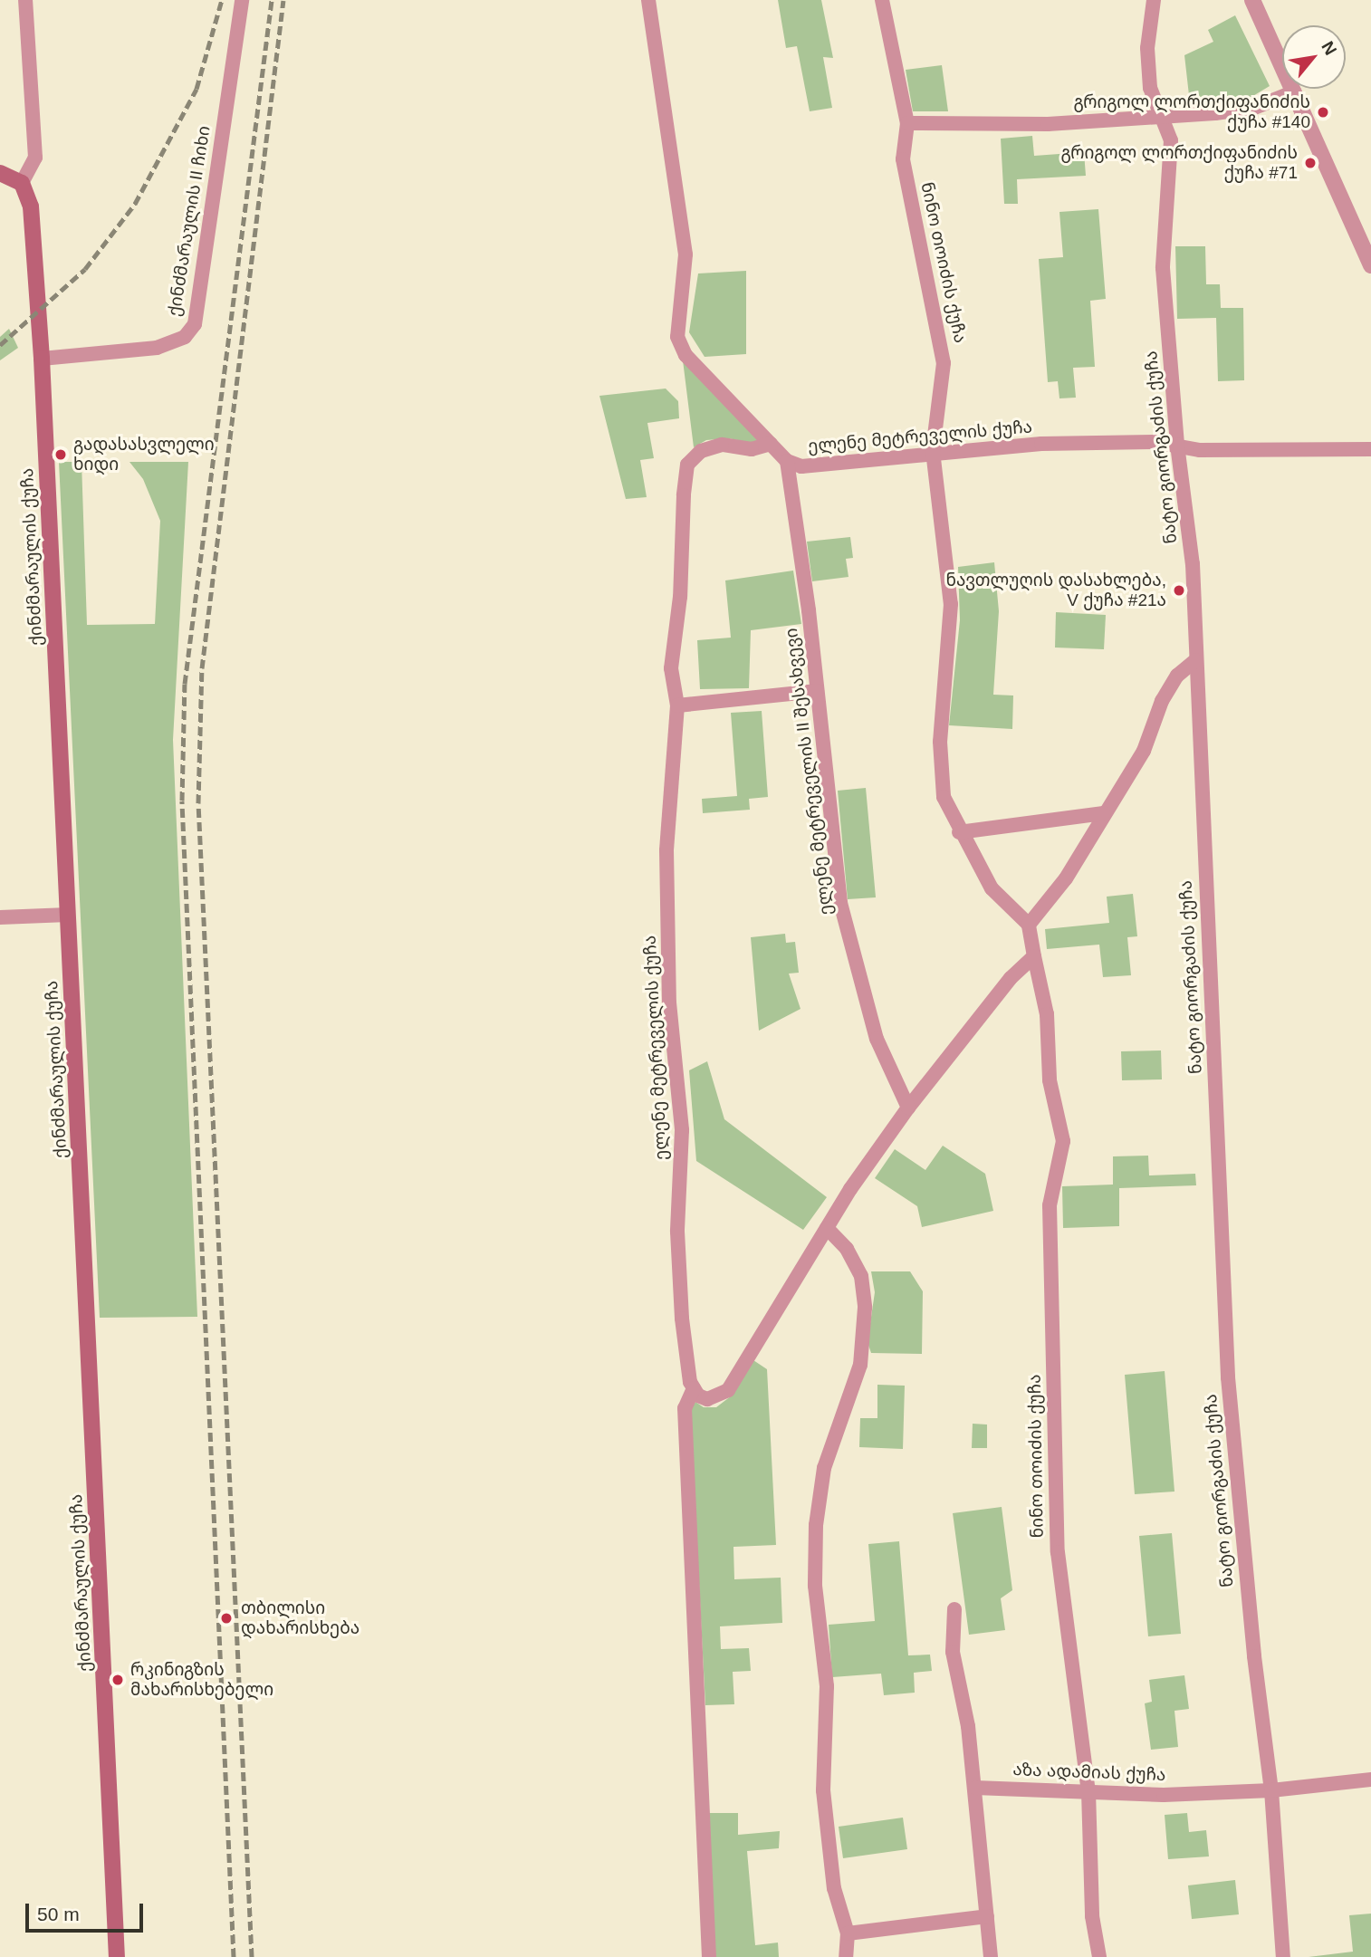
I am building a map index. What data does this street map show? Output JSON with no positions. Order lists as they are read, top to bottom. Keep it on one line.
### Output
{"streets":{"main road":["ქინძმარაულის ქუჩა"],"street":["ქინძმარაულის II ჩიხი","ნინო თოიძის ქუჩა","ელენე მეტრეველის ქუჩა","ნატო გიორგაძის ქუჩა","ელენე მეტრეველის II შესახვევი","აზა ადამიას ქუჩა"]},"crossings":[["ქინძმარაულის II ჩიხი","ქინძმარაულის ქუჩა"],["ნინო თოიძის ქუჩა","ელენე მეტრეველის ქუჩა"],["ნინო თოიძის ქუჩა","აზა ადამიას ქუჩა"],["ელენე მეტრეველის ქუჩა","ნატო გიორგაძის ქუჩა"],["ელენე მეტრეველის ქუჩა","ელენე მეტრეველის II შესახვევი"],["ნატო გიორგაძის ქუჩა","აზა ადამიას ქუჩა"]],"places":["გრიგოლ ლორთქიფანიძის ქუჩა #140","გრიგოლ ლორთქიფანიძის ქუჩა #71","გადასასვლელი ხიდი","ნავთლუღის დასახლება, V ქუჩა #21ა","თბილისი დახარისხება","რკინიგზის მახარისხებელი"],"scale_bar":"50 m","north":"top right"}
